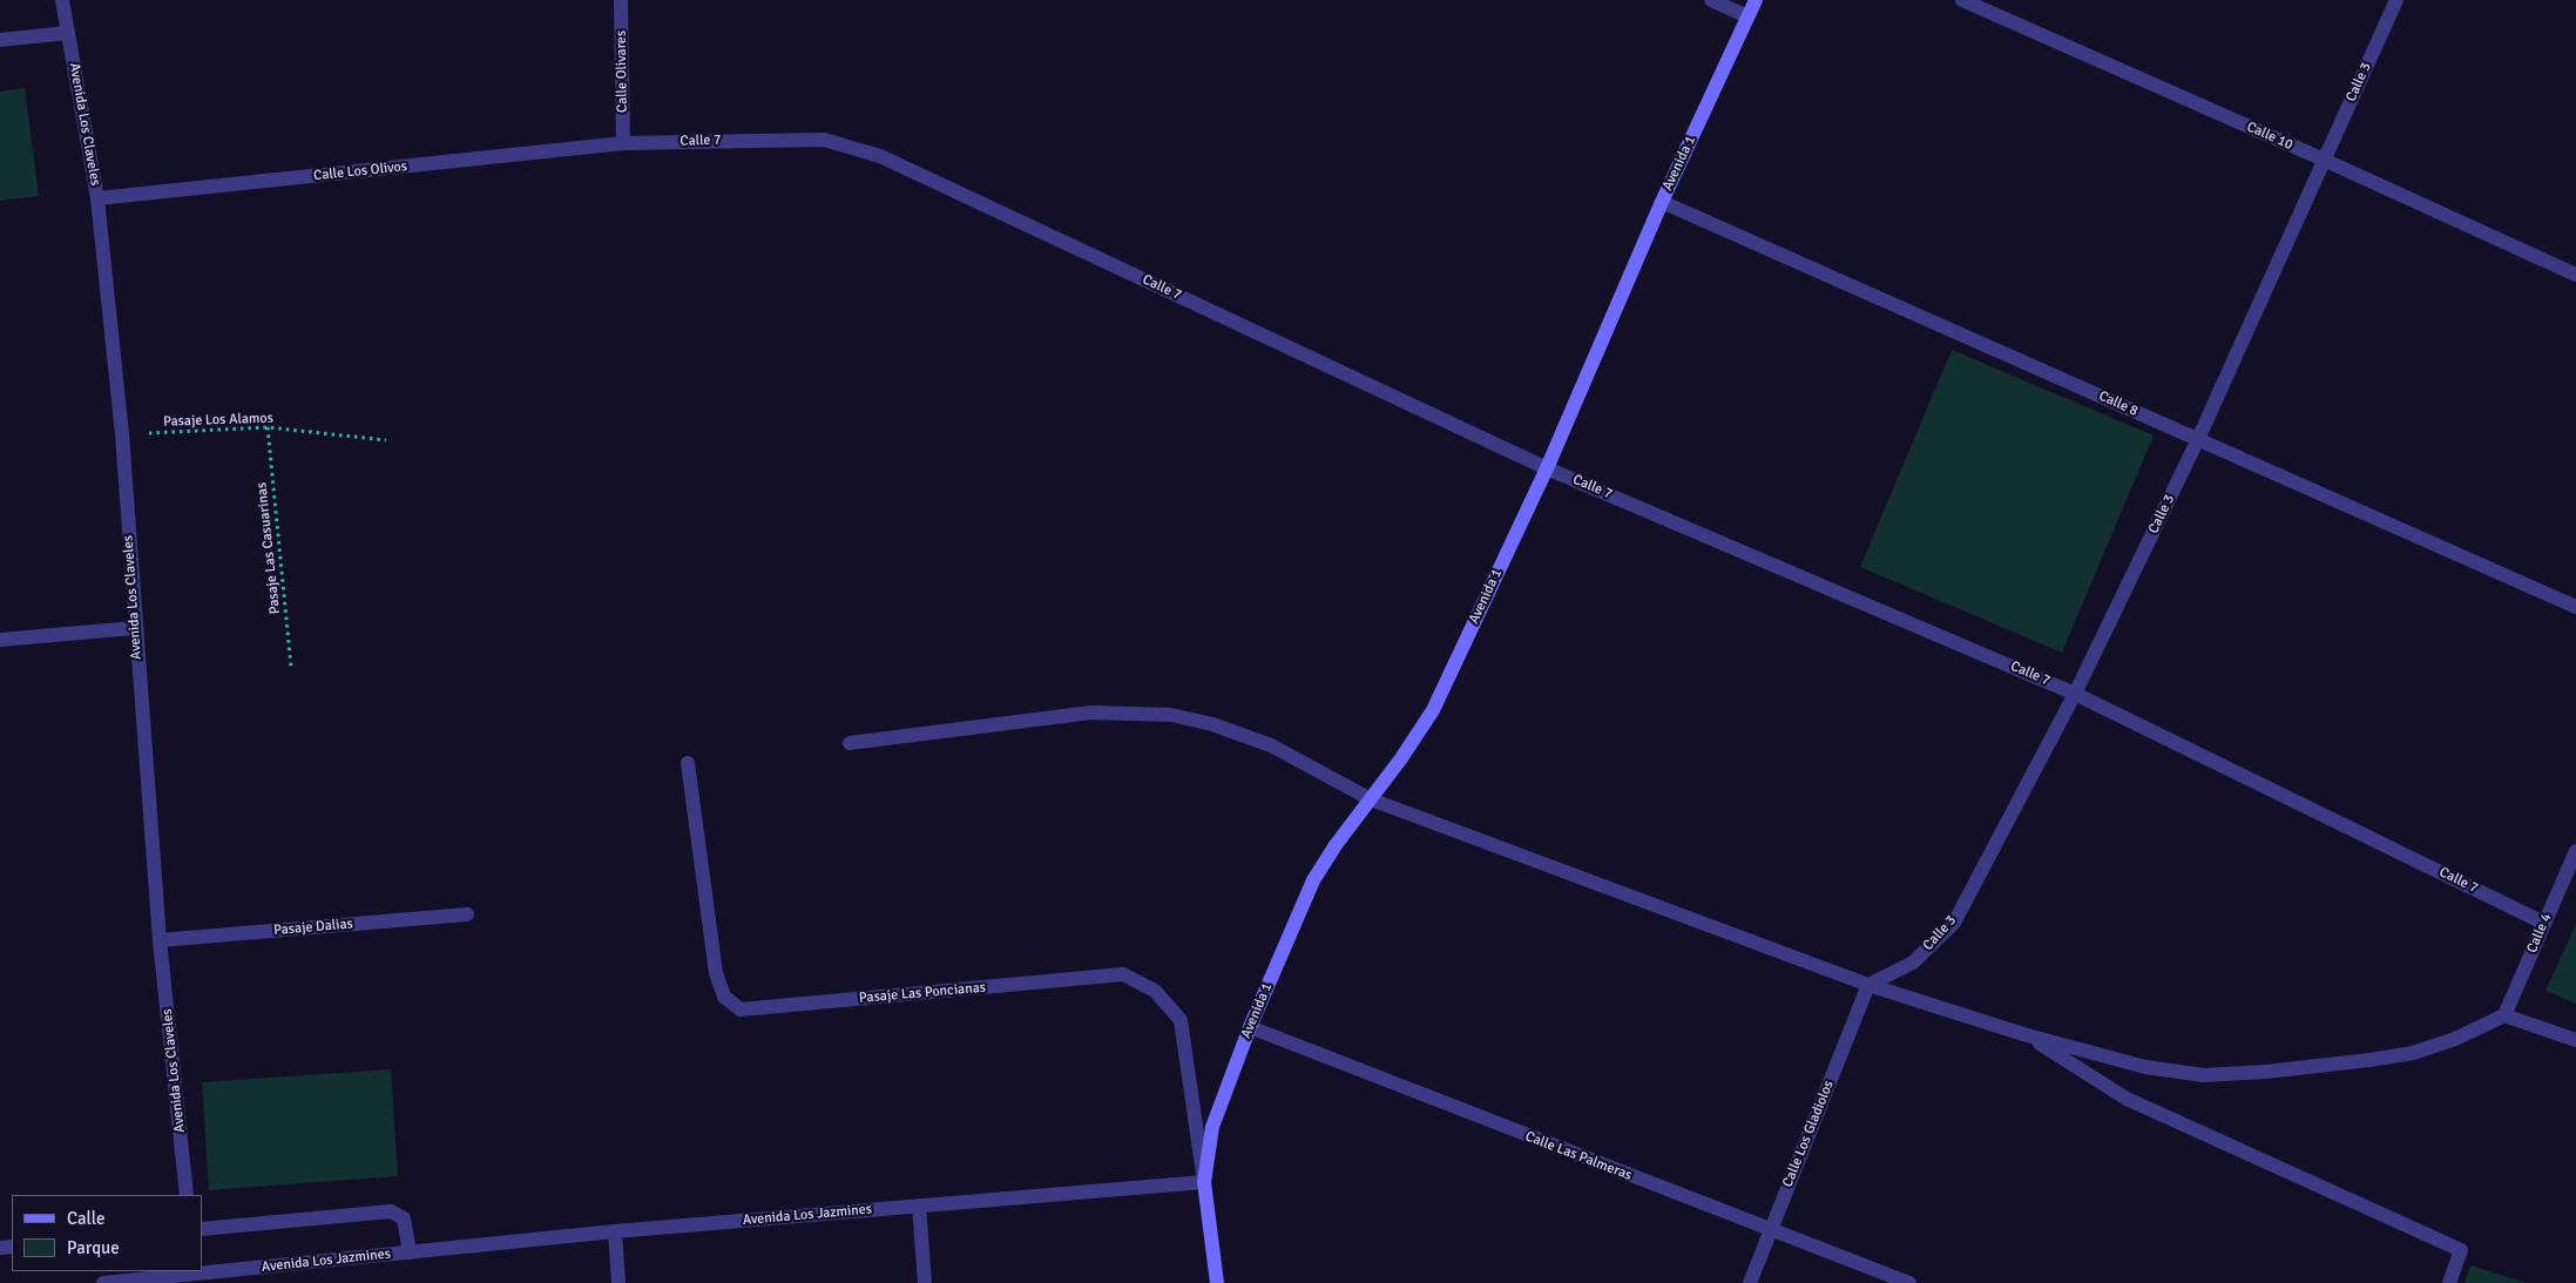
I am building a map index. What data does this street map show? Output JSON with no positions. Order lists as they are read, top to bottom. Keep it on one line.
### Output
{"streets":{"street":["Calle Olivares","Calle 3","Avenida Los Claveles","Calle 10","Calle 7","Avenida 1","Calle Los Olivos","Calle 8","Pasaje Dalias","Calle 4","Pasaje Las Poncianas","Calle Los Gladiolos","Calle Las Palmeras","Avenida Los Jazmines"],"path":["Pasaje Los Alamos","Pasaje Las Casuarinas"]},"crossings":[["Calle Olivares","Calle 7"],["Calle Olivares","Calle Los Olivos"],["Calle 3","Calle 10"],["Calle 3","Calle 7"],["Calle 3","Calle 8"],["Calle 3","Calle Los Gladiolos"],["Avenida Los Claveles","Calle Los Olivos"],["Avenida Los Claveles","Pasaje Los Alamos"],["Avenida Los Claveles","Pasaje Dalias"],["Calle 7","Avenida 1"],["Calle 7","Calle Los Olivos"],["Calle 7","Calle 4"],["Avenida 1","Calle 8"],["Avenida 1","Pasaje Las Poncianas"],["Avenida 1","Calle Las Palmeras"],["Avenida 1","Avenida Los Jazmines"],["Pasaje Los Alamos","Pasaje Las Casuarinas"],["Pasaje Las Poncianas","Avenida Los Jazmines"],["Calle Los Gladiolos","Calle Las Palmeras"]],"legend":["Calle","Parque"]}
